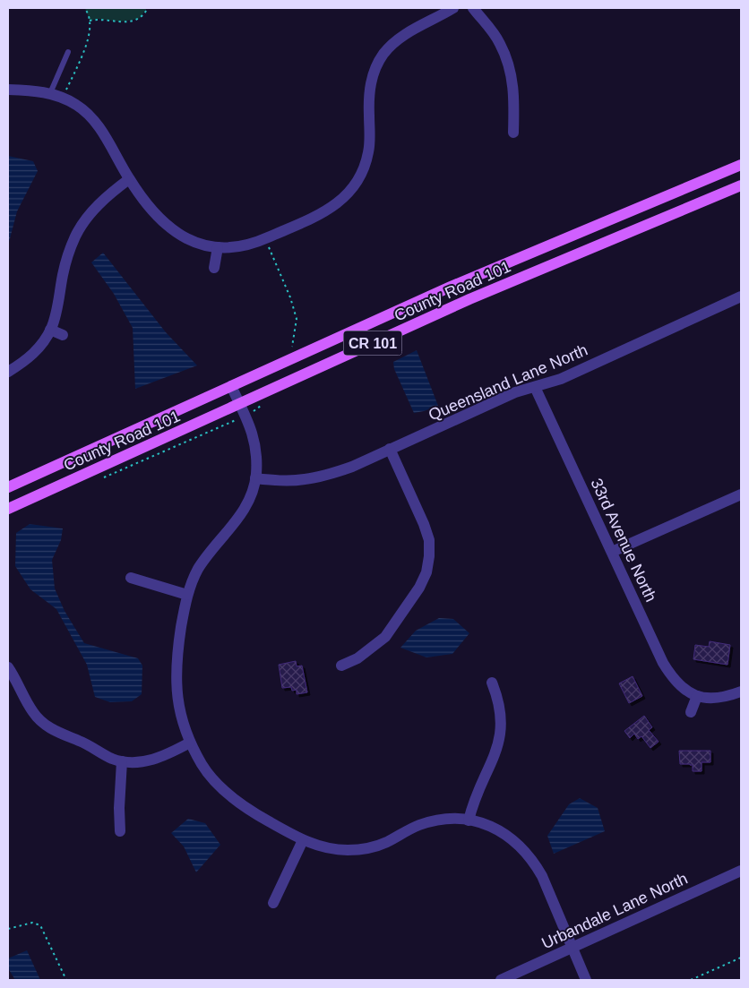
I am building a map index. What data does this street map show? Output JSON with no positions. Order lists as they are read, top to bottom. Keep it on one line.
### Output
{"streets":{"main road":["County Road 101","CR 101"],"street":["Queensland Lane North","33rd Avenue North","Urbandale Lane North"]},"crossings":[["Queensland Lane North","33rd Avenue North"]]}
